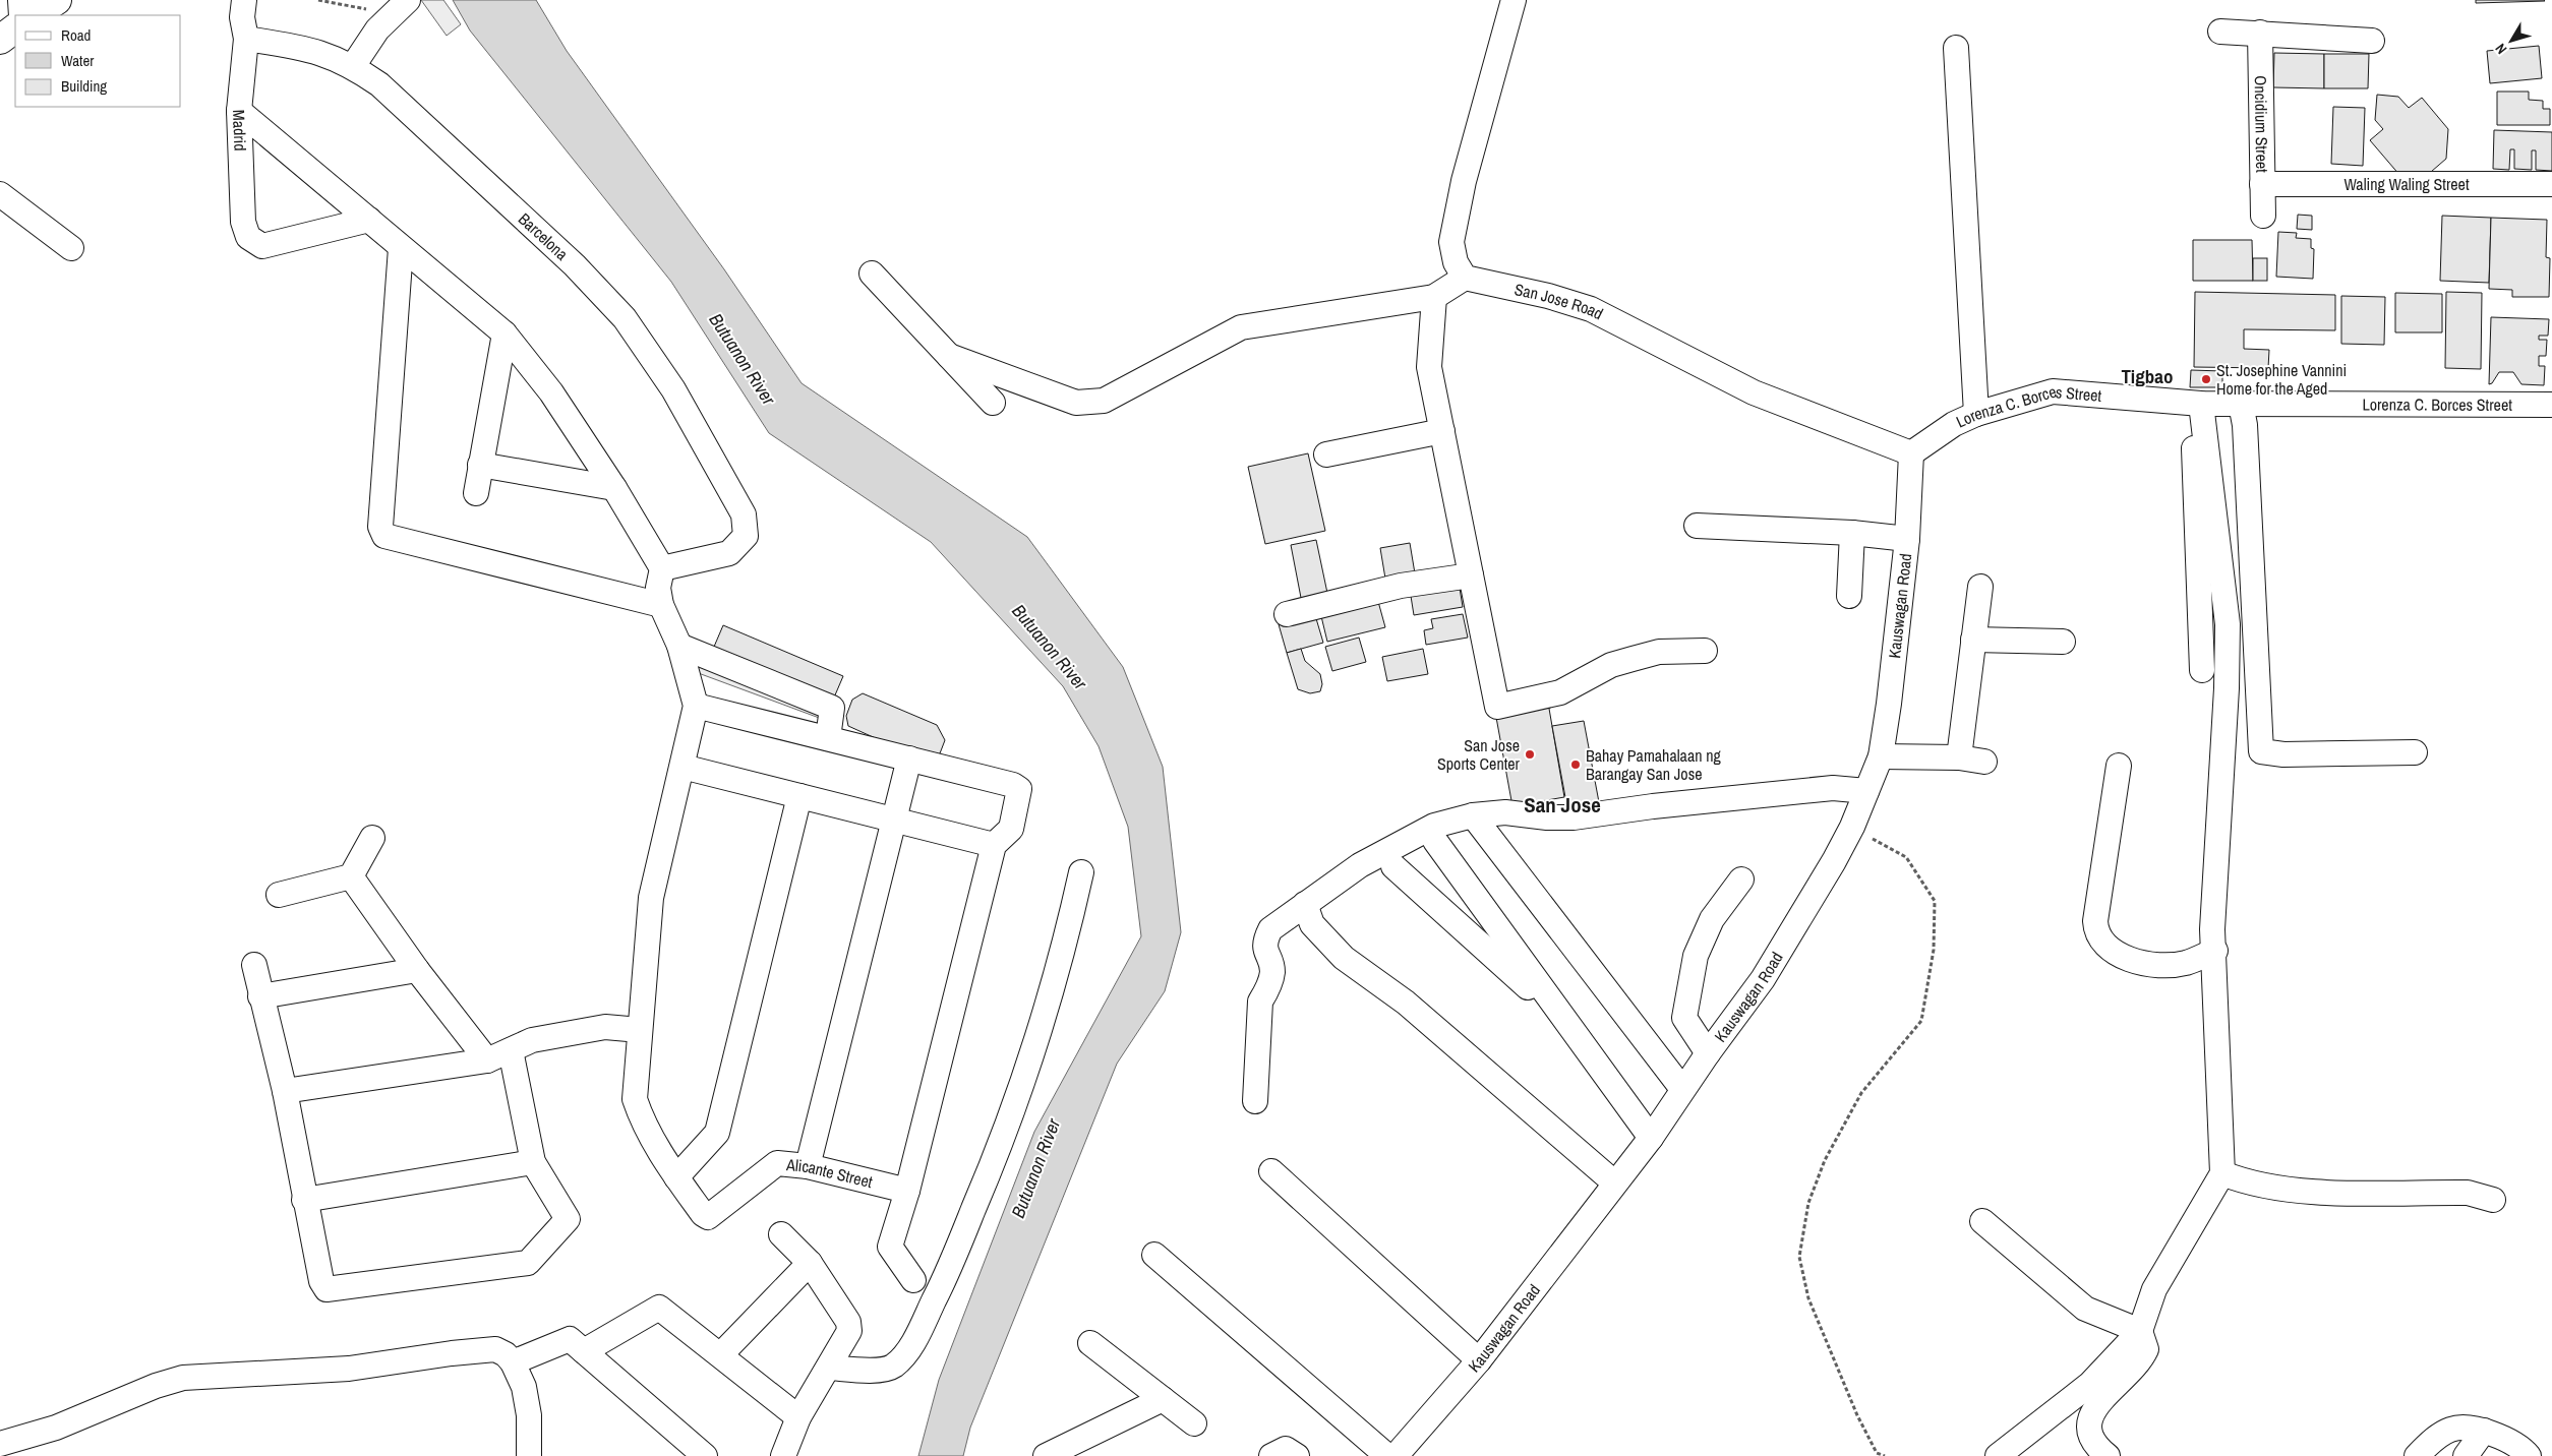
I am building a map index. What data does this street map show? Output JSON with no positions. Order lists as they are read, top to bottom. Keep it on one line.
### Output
{"streets":{"street":["Oncidium Street","Madrid","Waling Waling Street","Barcelona","San Jose Road","Lorenza C. Borces Street","Kauswagan Road","Alicante Street"]},"crossings":[["Oncidium Street","Waling Waling Street"],["Madrid","Barcelona"],["San Jose Road","Lorenza C. Borces Street"],["San Jose Road","Kauswagan Road"],["Lorenza C. Borces Street","Kauswagan Road"]],"districts":["Tigbao","San Jose"],"water":["Butuanon River"],"places":["St. Josephine Vannini Home for the Aged","San Jose Sports Center","Bahay Pamahalaan ng Barangay San Jose"],"legend":["Road","Water","Building"],"north":"bottom left"}
